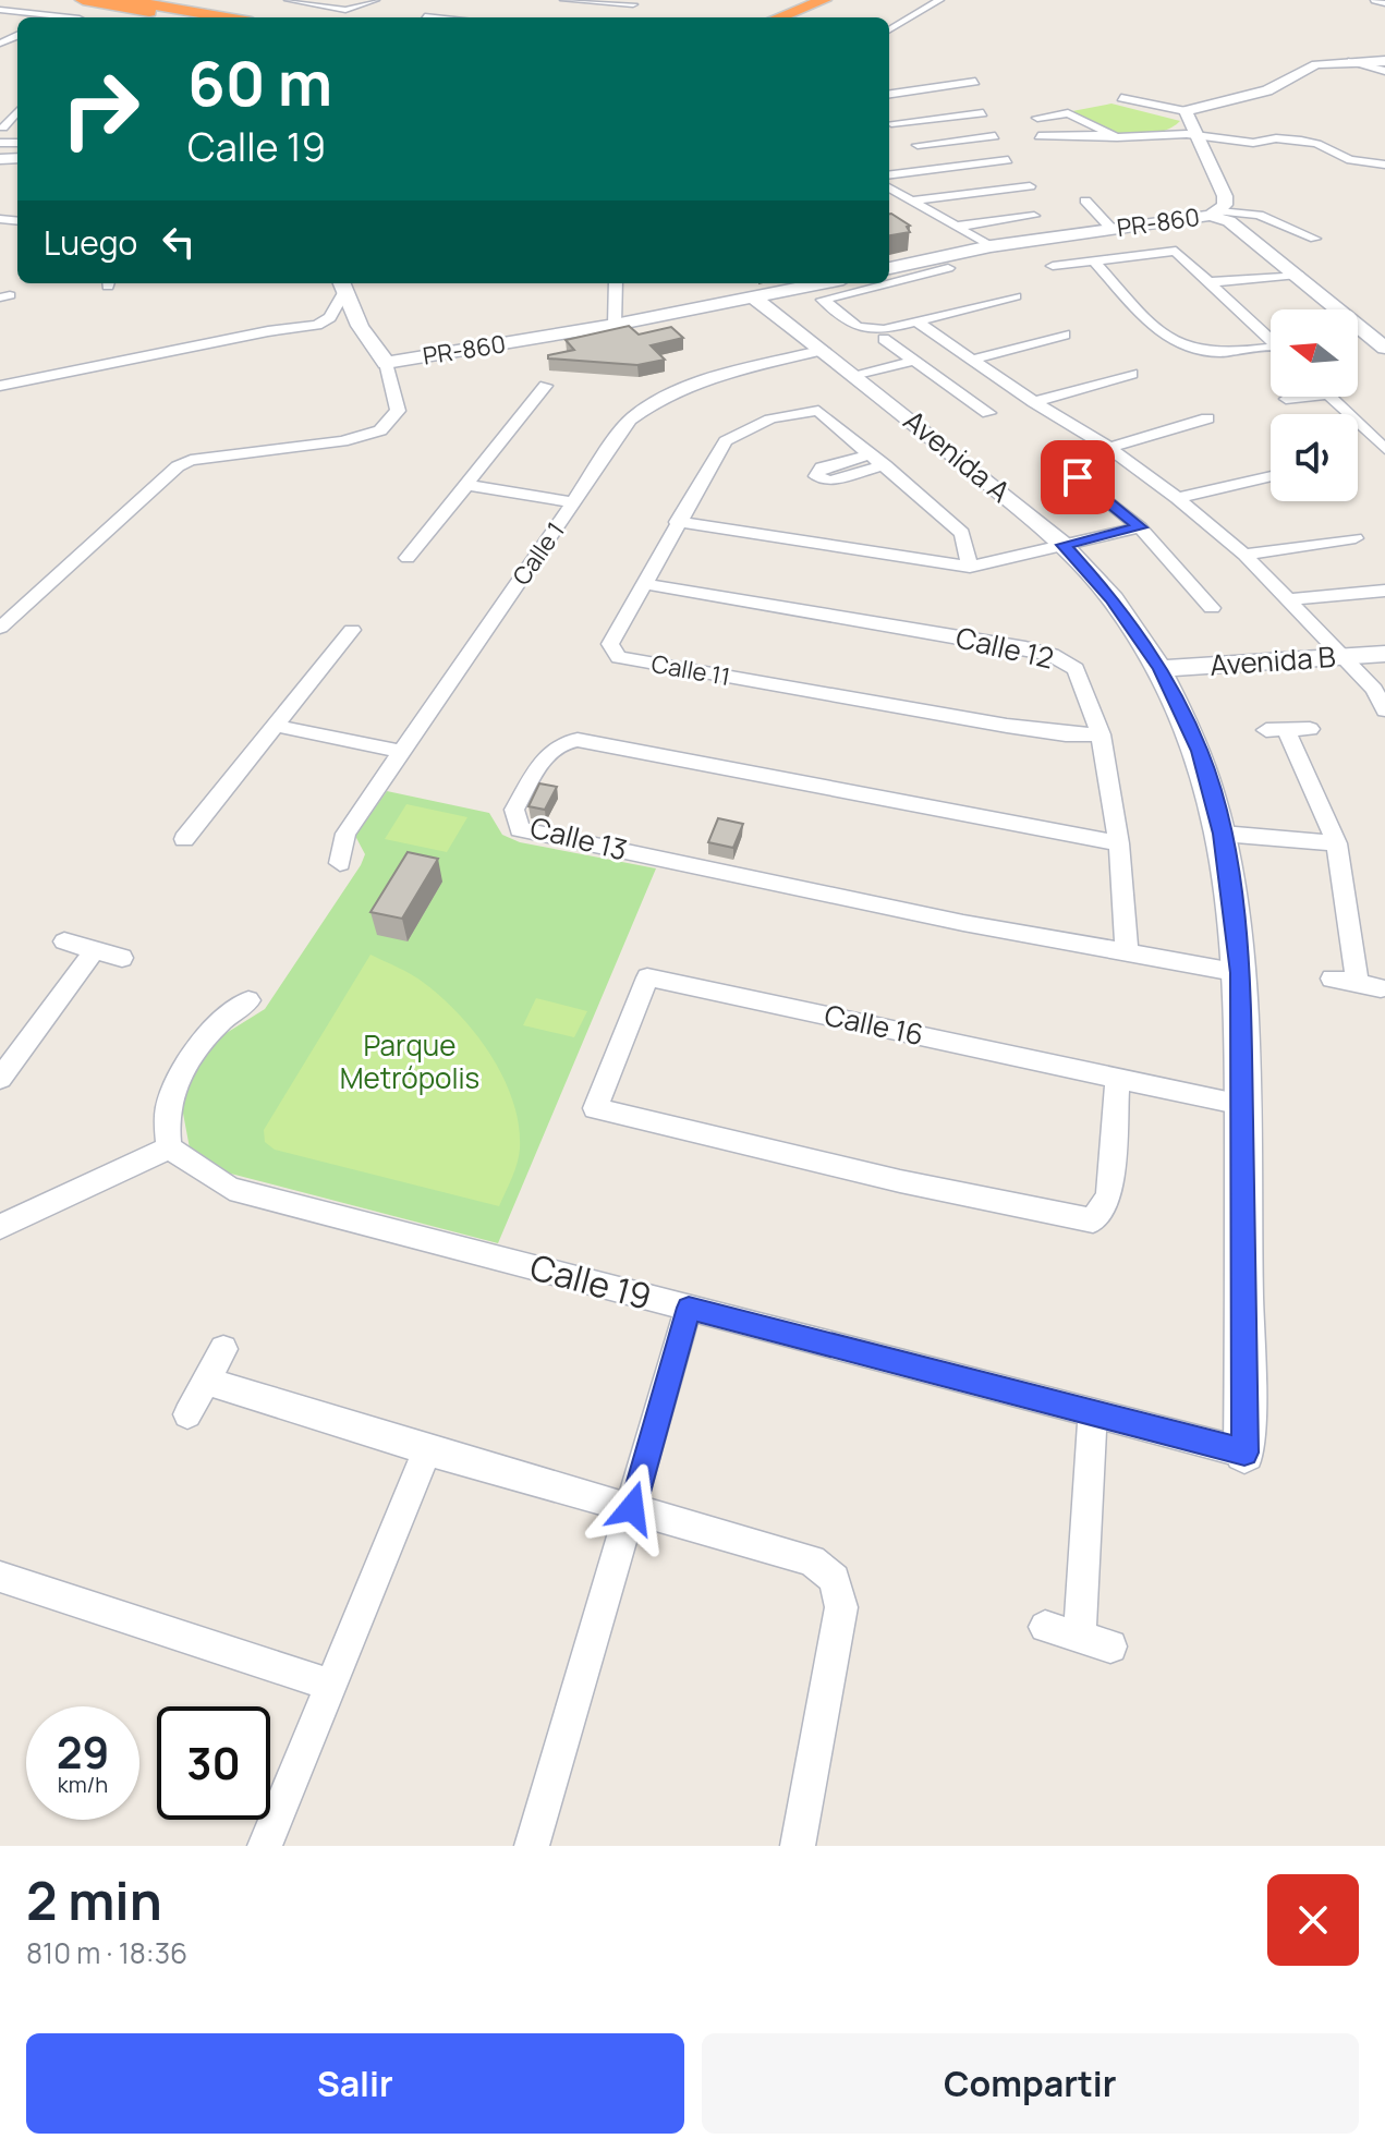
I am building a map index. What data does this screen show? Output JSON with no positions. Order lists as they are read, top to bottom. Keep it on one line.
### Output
{"streets":{"street":["PR-860","Avenida A","Calle 1","Calle 12","Avenida B","Calle 11","Calle 13","Calle 16","Calle 19"]},"crossings":[["PR-860","Avenida A"],["Avenida A","Calle 1"],["Avenida A","Avenida B"],["Avenida A","Calle 13"],["Avenida A","Calle 19"],["Calle 12","Calle 11"],["Calle 12","Calle 13"]],"parks":["Parque Metrópolis"],"north":"left","page":{"turn":["60 m","Calle 19"],"then":"Luego","speed":"29 km/h","limit":"30","heading":["2 min","810 m · 18:36"],"buttons":["Salir","Compartir"]}}
